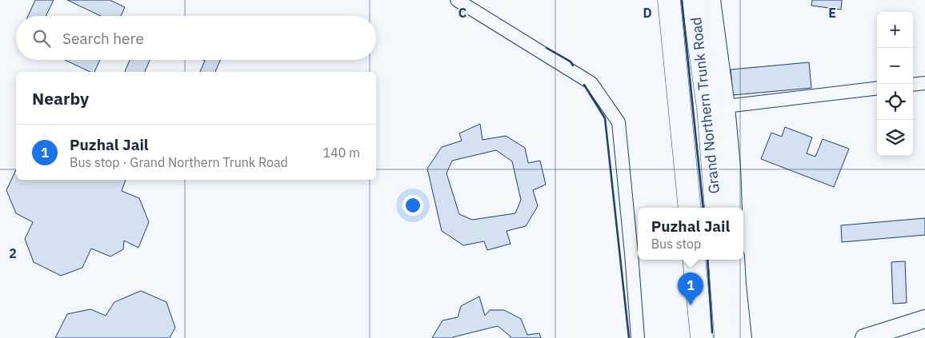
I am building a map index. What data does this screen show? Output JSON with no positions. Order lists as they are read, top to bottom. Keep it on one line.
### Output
{"streets":{"highway":["Grand Northern Trunk Road"]},"page":{"map_buttons":["+","−"],"search":"Search here","heading":"Nearby","list":[{"mark":"1","name":"Puzhal Jail","note":"Bus stop · Grand Northern Trunk Road","value":"140 m"}],"popup":["Puzhal Jail","Bus stop"],"pins":"1"},"grid":{"columns":["C","D","E"],"rows":["2"]}}
